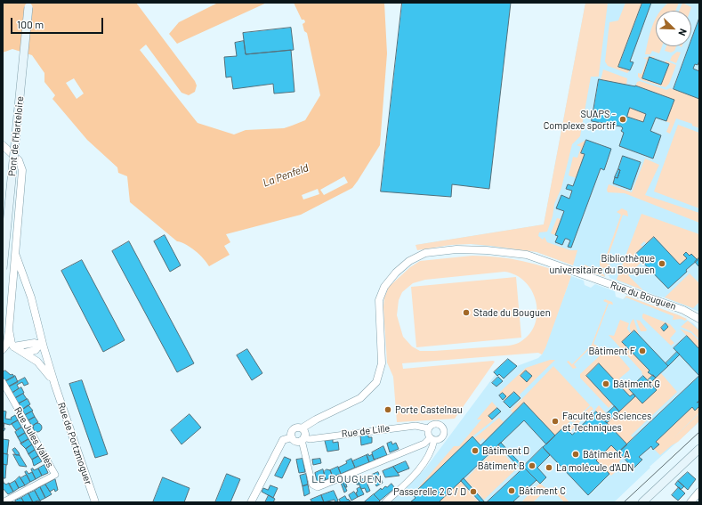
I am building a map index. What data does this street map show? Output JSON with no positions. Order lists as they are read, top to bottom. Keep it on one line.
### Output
{"streets":{"main road":["Pont de l'Harteloire"],"street":["Rue du Bouguen","Rue de Lille","Rue Jules Vallès","Rue de Portzmoguer"]},"crossings":[["Rue du Bouguen","Rue de Lille"]],"districts":["LE BOUGUEN"],"water":["La Penfeld"],"places":["SUAPS - Complexe sportif","Bibliothèque universitaire du Bouguen","Stade du Bouguen","Bâtiment F","Bâtiment G","Porte Castelnau","Faculté des Sciences et Techniques","Bâtiment D","Bâtiment A","Bâtiment B","La molécule d'ADN","Bâtiment C","Passerelle 2 C / D"],"scale_bar":"100 m","north":"bottom right"}
